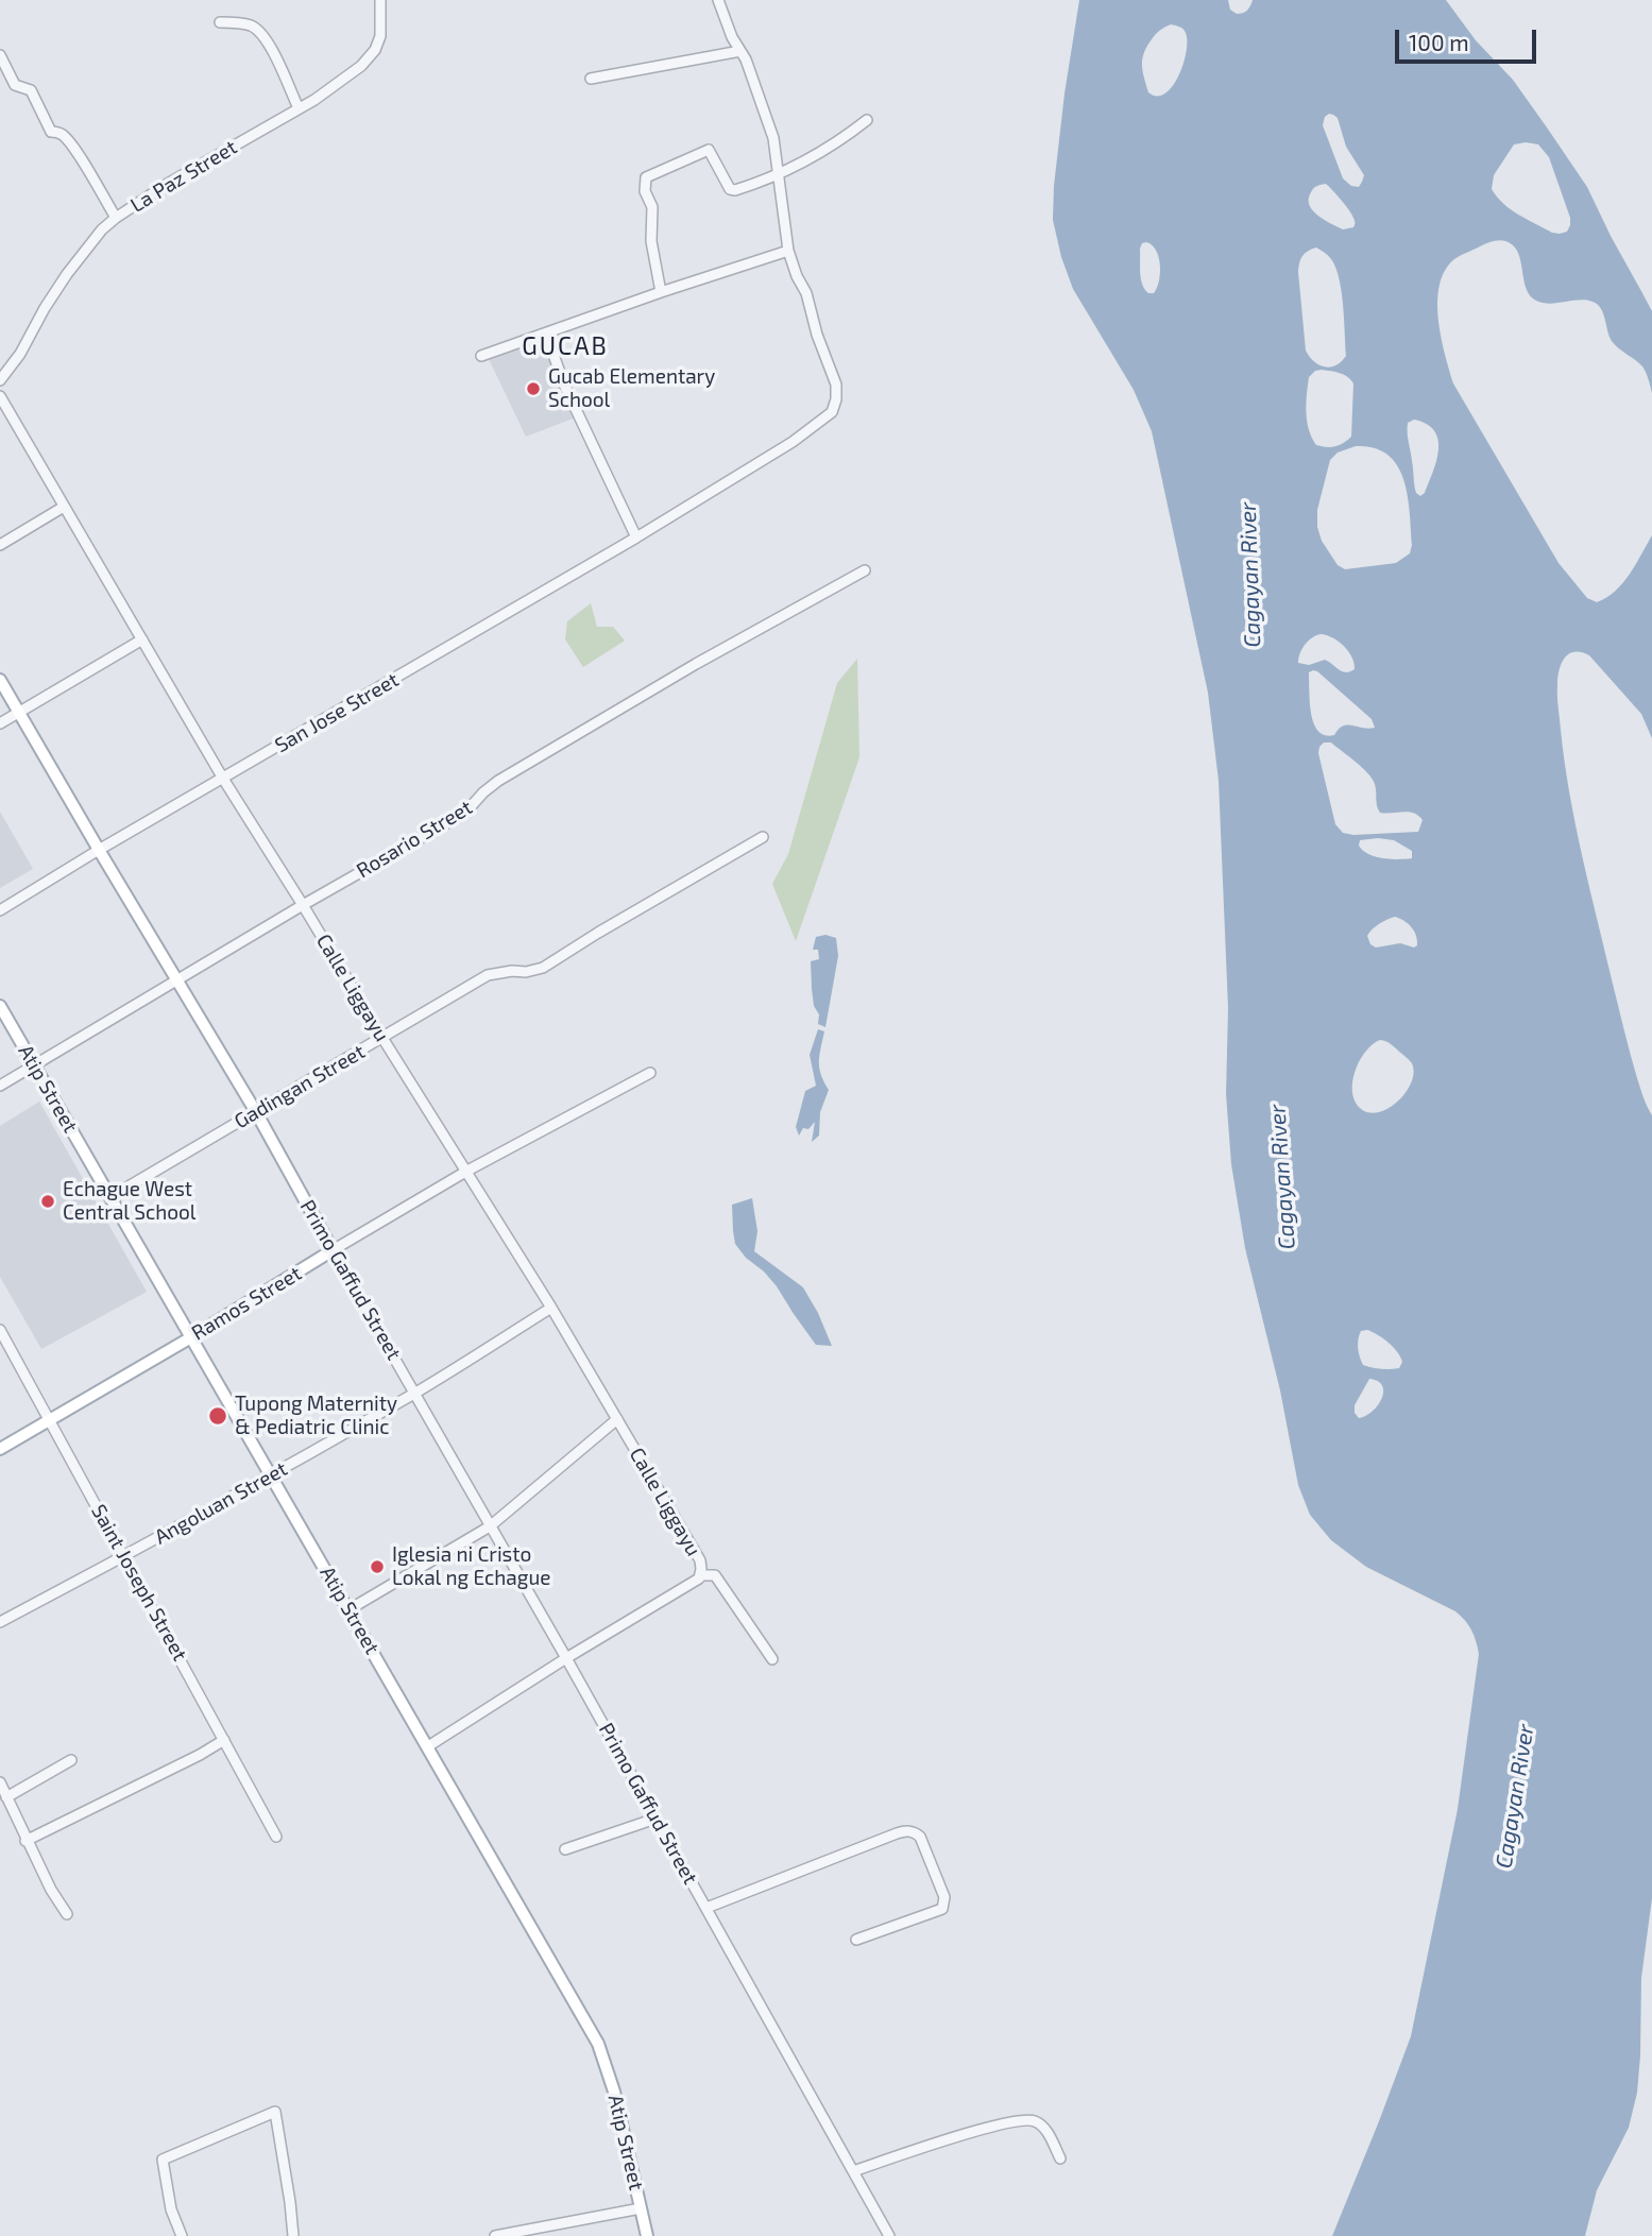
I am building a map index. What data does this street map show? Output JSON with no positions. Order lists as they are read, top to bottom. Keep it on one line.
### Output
{"streets":{"main road":["Atip Street","Primo Gaffud Street","Ramos Street"],"street":["La Paz Street","San Jose Street","Rosario Street","Calle Liggayu","Gadingan Street","Angoluan Street","Saint Joseph Street"]},"crossings":[["San Jose Street","Calle Liggayu"],["San Jose Street","Primo Gaffud Street"],["Rosario Street","Calle Liggayu"],["Rosario Street","Atip Street"],["Rosario Street","Primo Gaffud Street"],["Calle Liggayu","Gadingan Street"],["Calle Liggayu","Ramos Street"],["Calle Liggayu","Angoluan Street"],["Gadingan Street","Atip Street"],["Gadingan Street","Primo Gaffud Street"],["Atip Street","Ramos Street"],["Atip Street","Angoluan Street"],["Primo Gaffud Street","Ramos Street"],["Primo Gaffud Street","Angoluan Street"],["Ramos Street","Saint Joseph Street"],["Angoluan Street","Saint Joseph Street"]],"districts":["GUCAB"],"water":["Cagayan River"],"places":["Gucab Elementary School","Echague West Central School","Tupong Maternity & Pediatric Clinic","Iglesia ni Cristo Lokal ng Echague"],"scale_bar":"100 m"}
